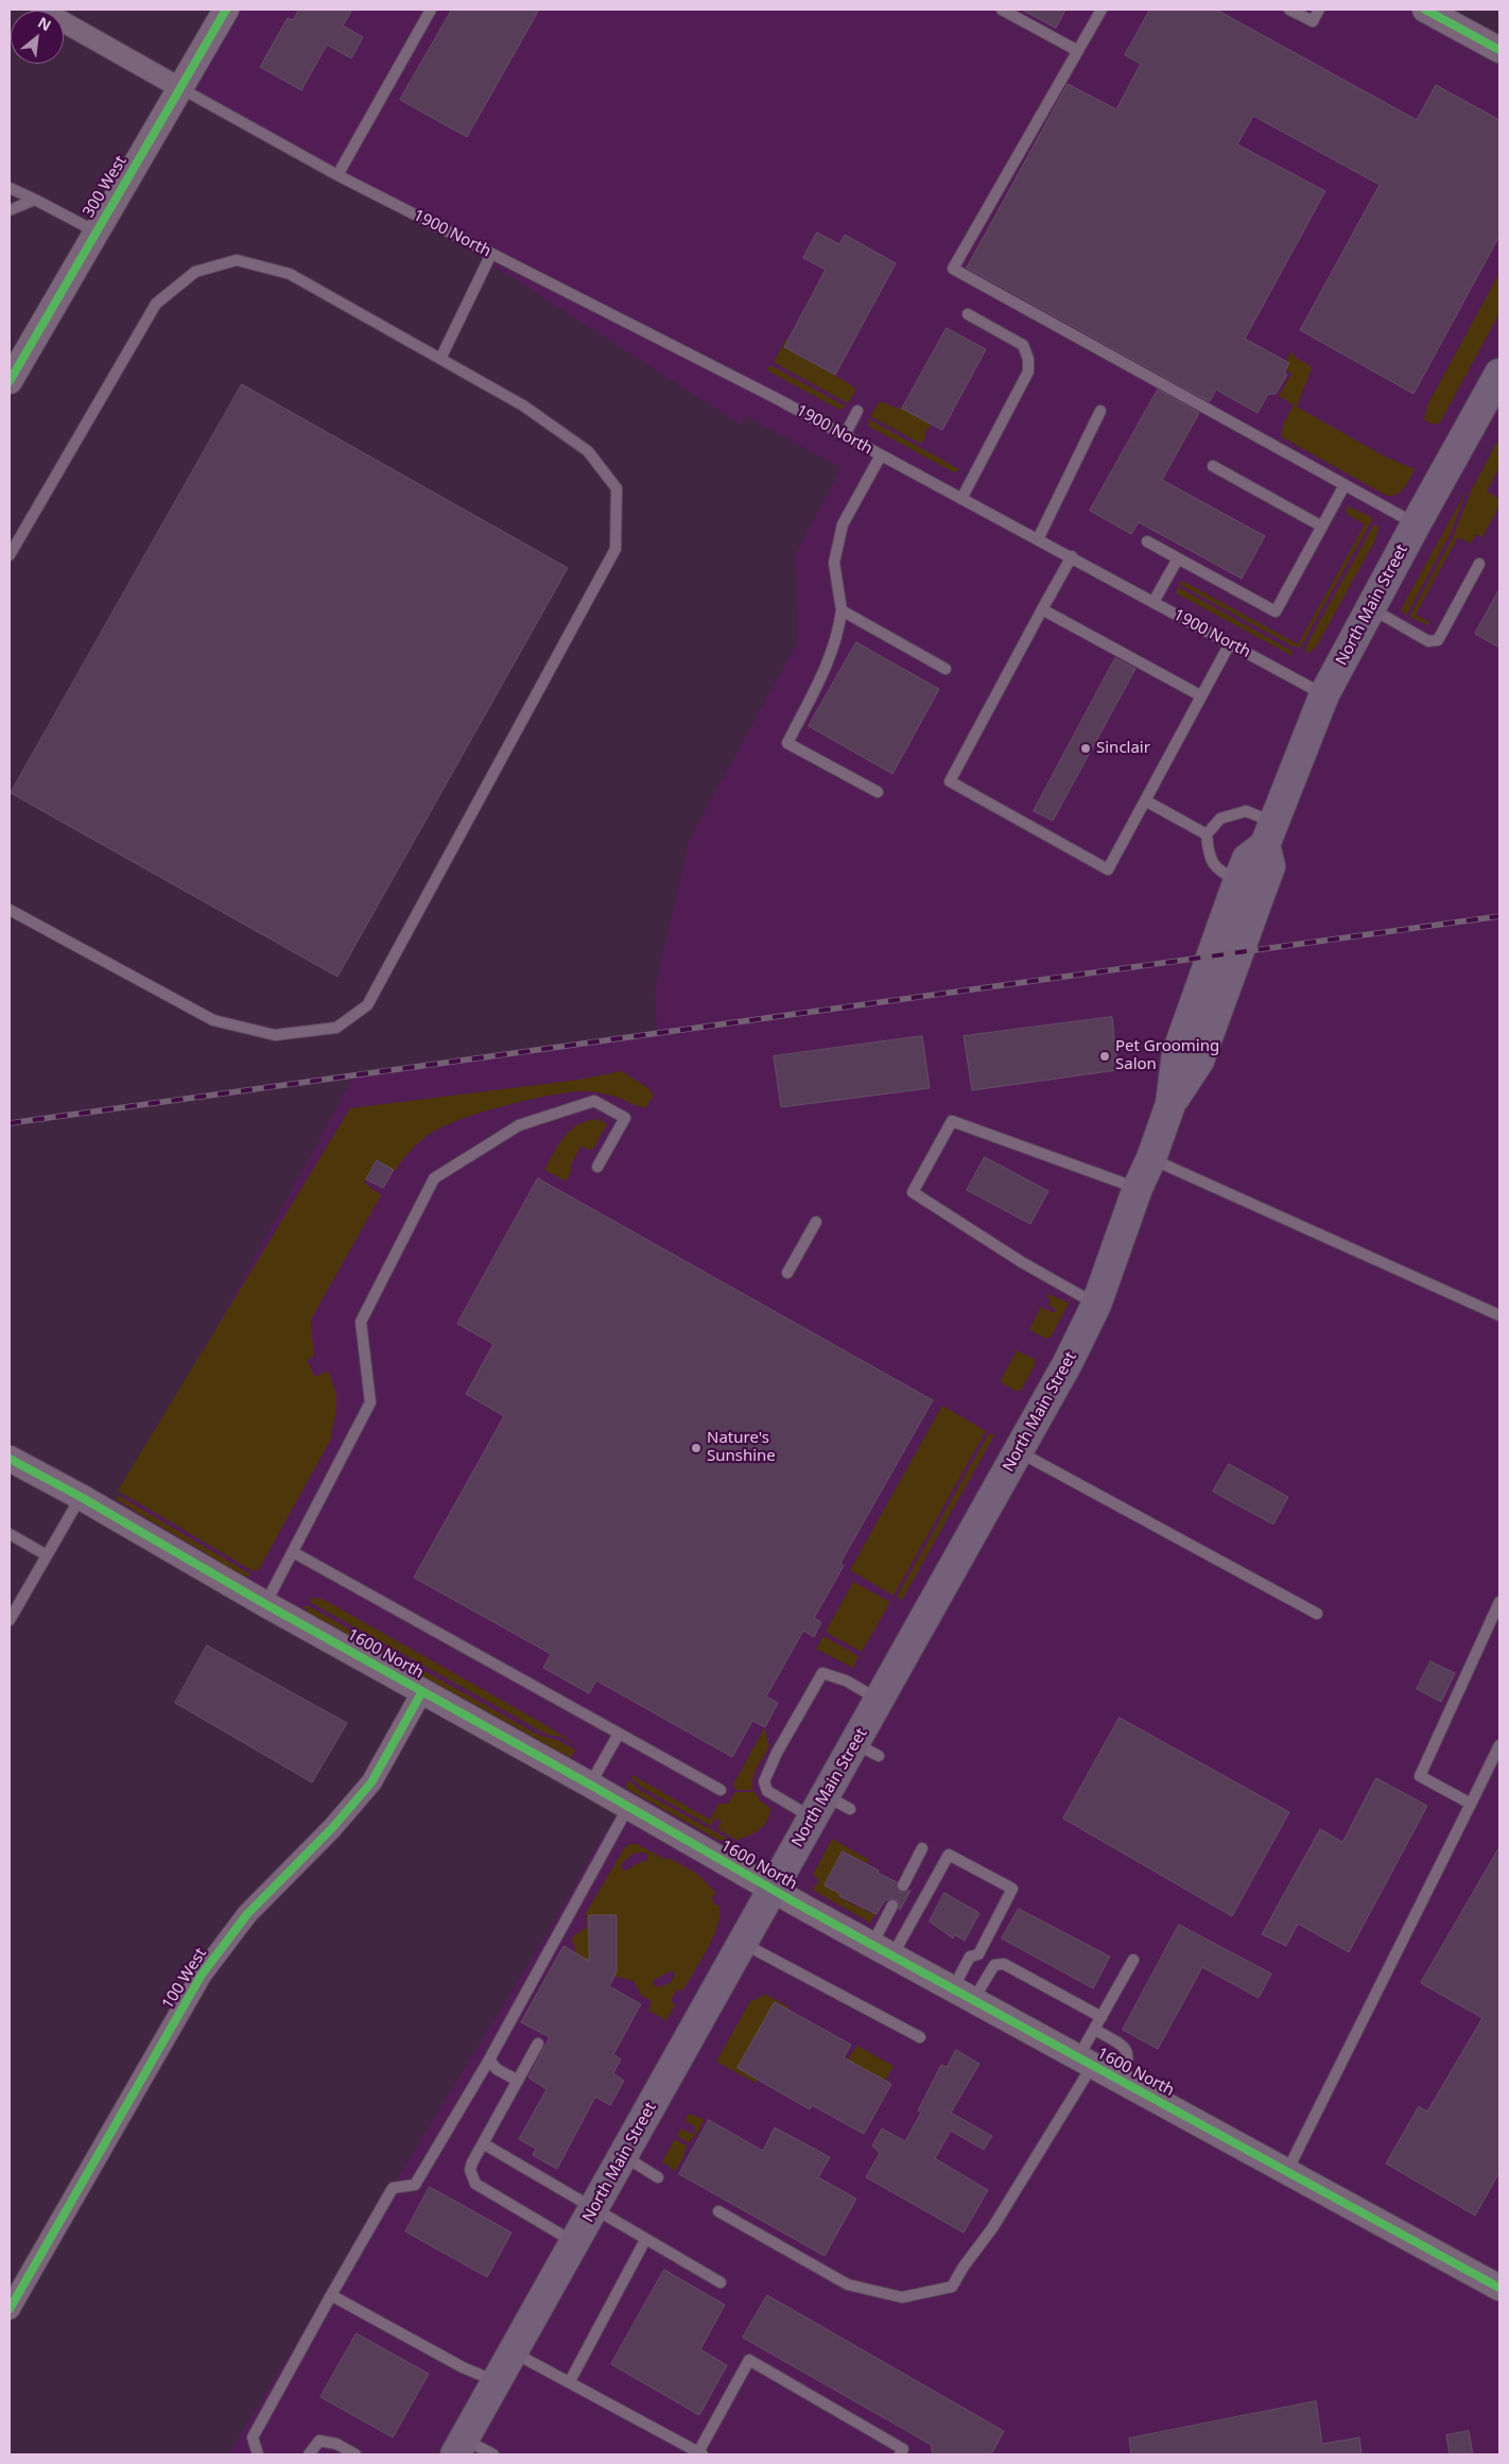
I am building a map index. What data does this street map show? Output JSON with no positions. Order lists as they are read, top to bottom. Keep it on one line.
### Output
{"streets":{"main road":["North Main Street"],"street":["300 West","1600 North","100 West"],"lane":["1900 North"]},"crossings":[["300 West","1900 North"],["1900 North","North Main Street"],["North Main Street","1600 North"],["1600 North","100 West"]],"places":["Sinclair","Pet Grooming Salon","Nature's Sunshine"],"north":"top right"}
